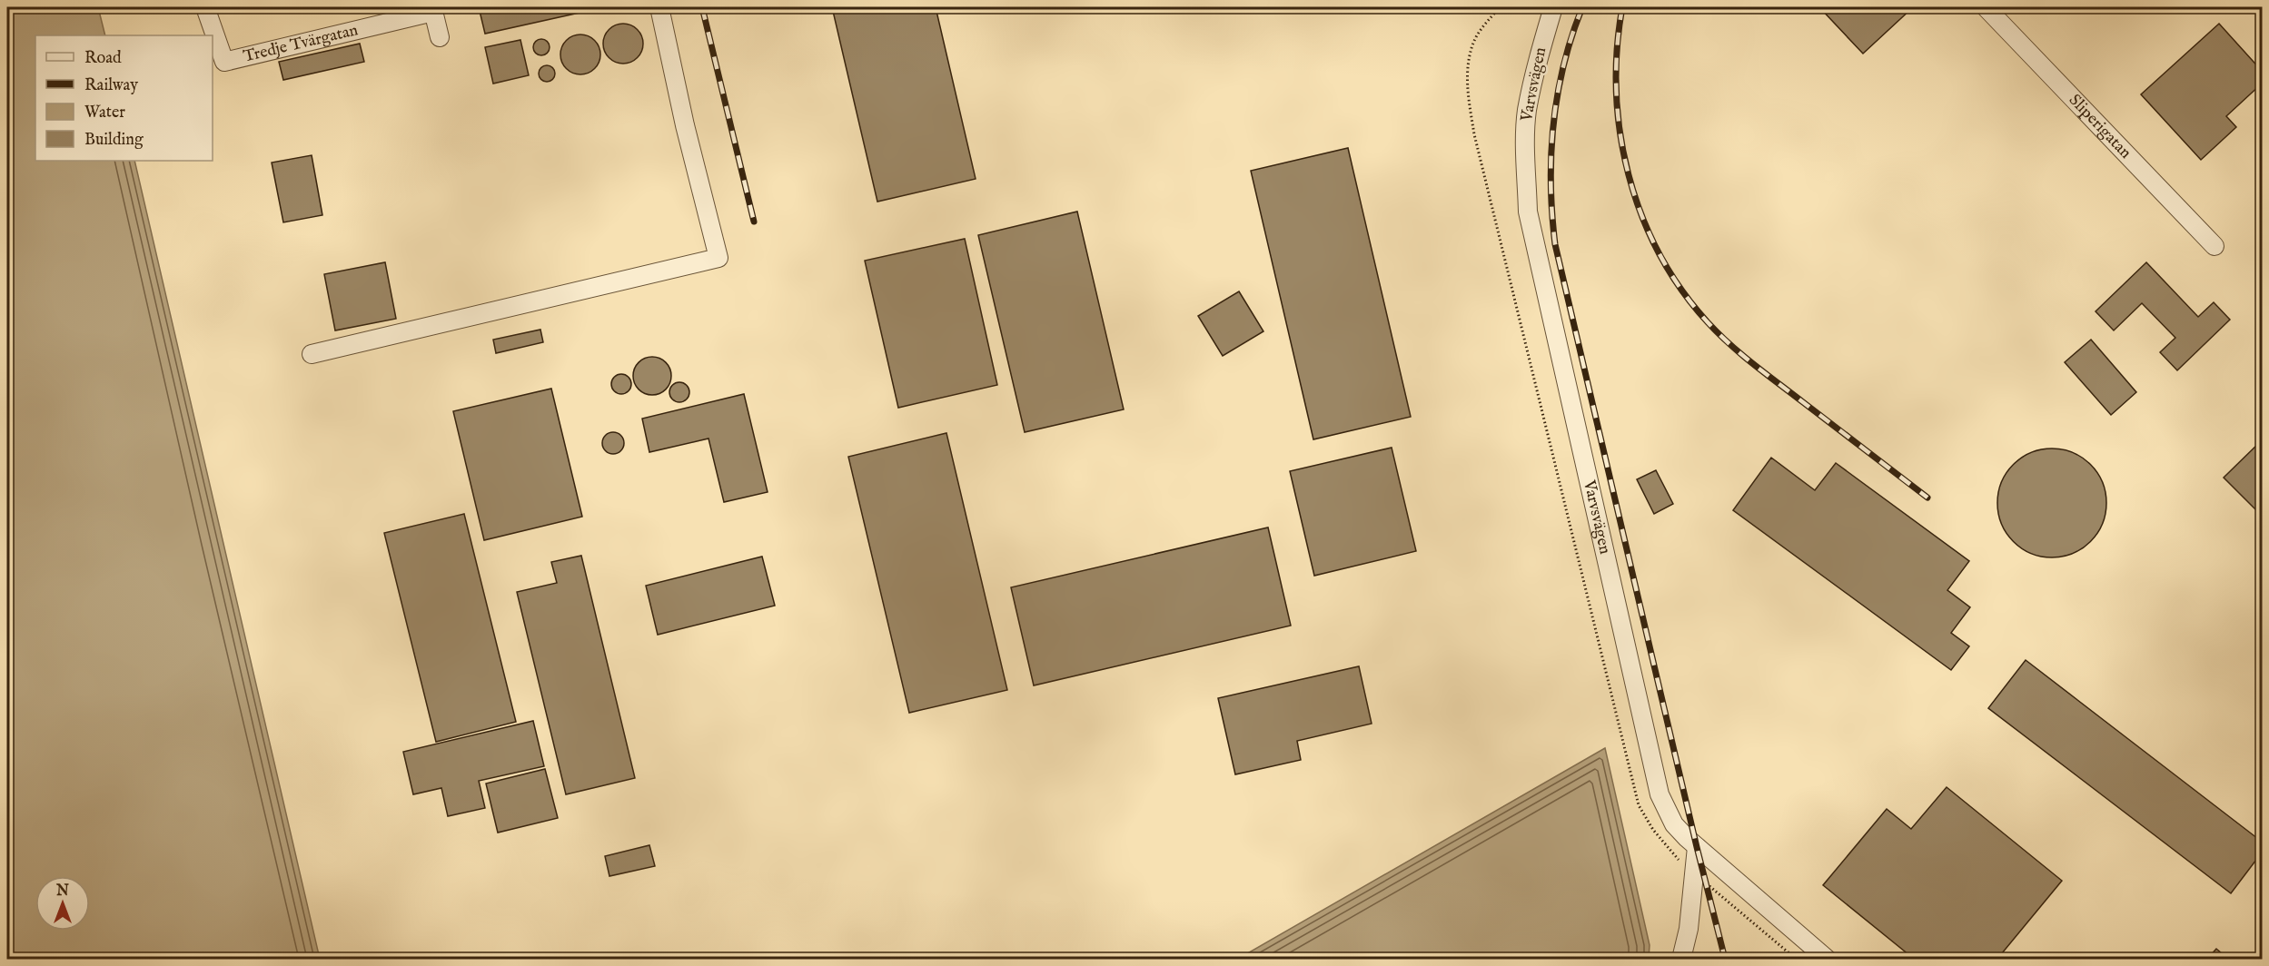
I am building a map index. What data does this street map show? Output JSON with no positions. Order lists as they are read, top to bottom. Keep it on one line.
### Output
{"streets":{"street":["Tredje Tvärgatan","Varvsvägen","Sliperigatan"]},"legend":["Road","Railway","Water","Building"],"north":"top"}
